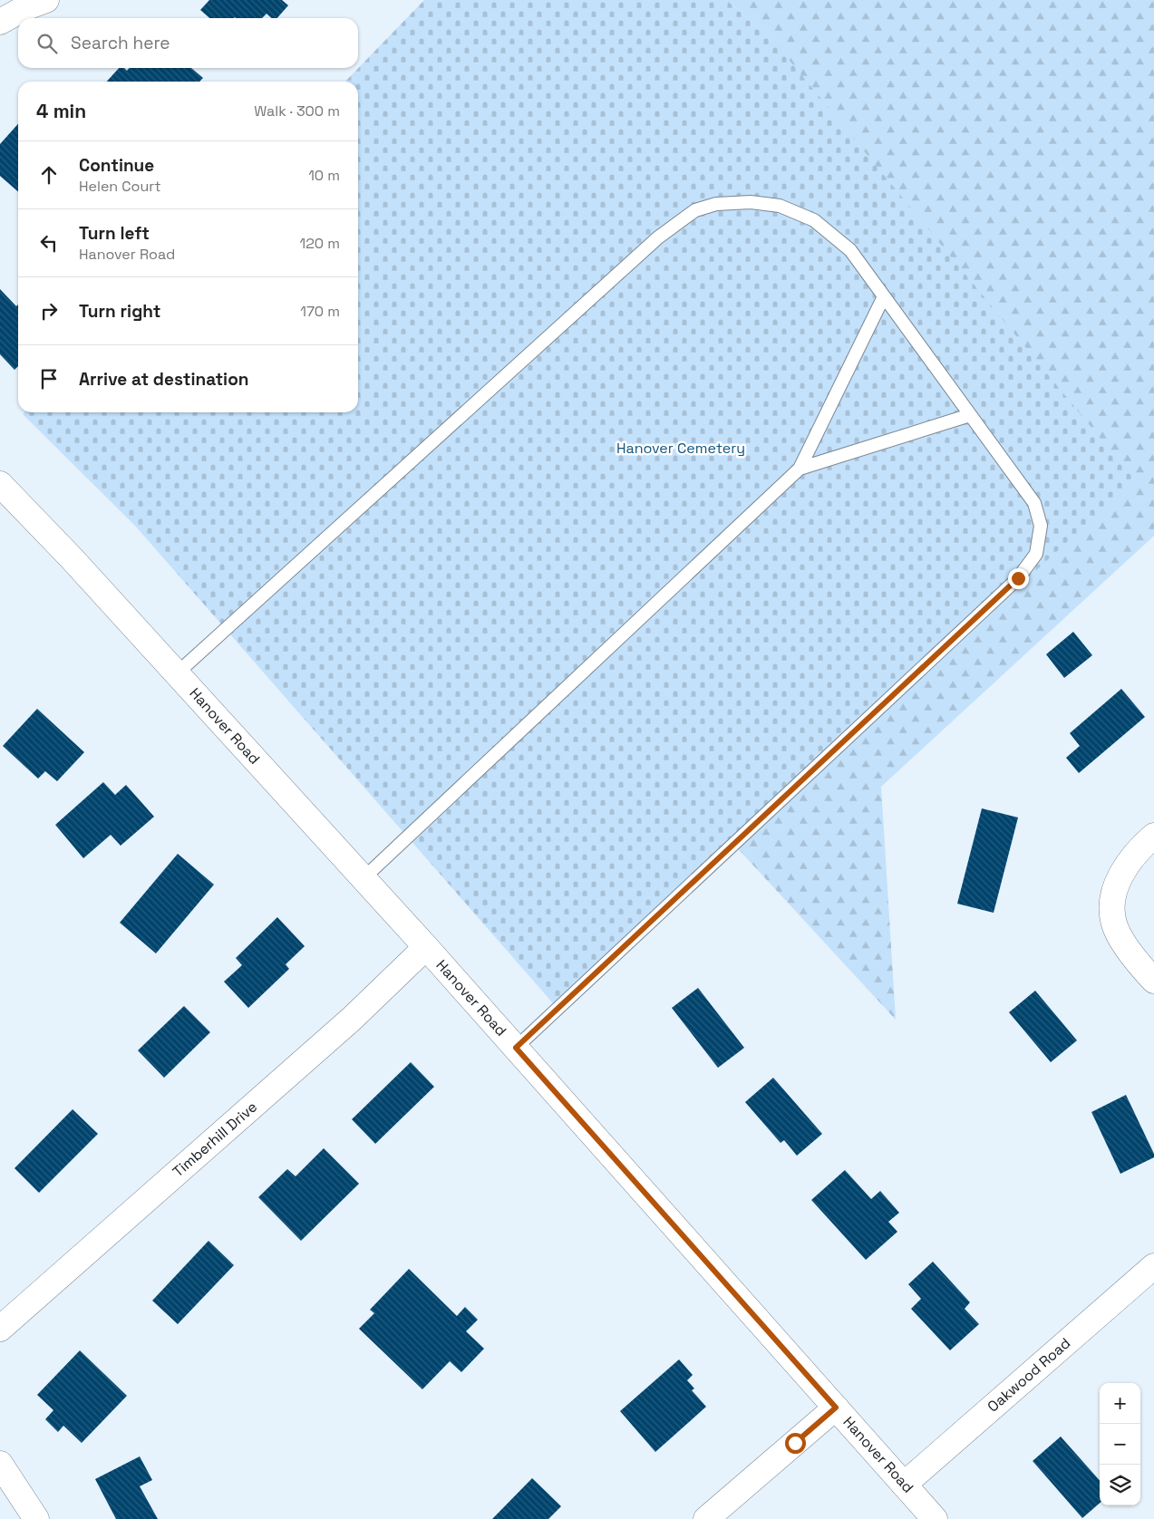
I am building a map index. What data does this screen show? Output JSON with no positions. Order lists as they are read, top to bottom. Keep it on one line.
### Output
{"streets":{"street":["Hanover Road","Timberhill Drive","Oakwood Road"]},"crossings":[["Hanover Road","Timberhill Drive"],["Hanover Road","Oakwood Road"]],"parks":["Hanover Cemetery"],"page":{"search":"Search here","heading":["4 min","Walk · 300 m"],"list":[["Continue","Helen Court","10 m"],["Turn left","Hanover Road","120 m"],["Turn right","170 m"],"Arrive at destination"],"map_buttons":["+","−"]}}
